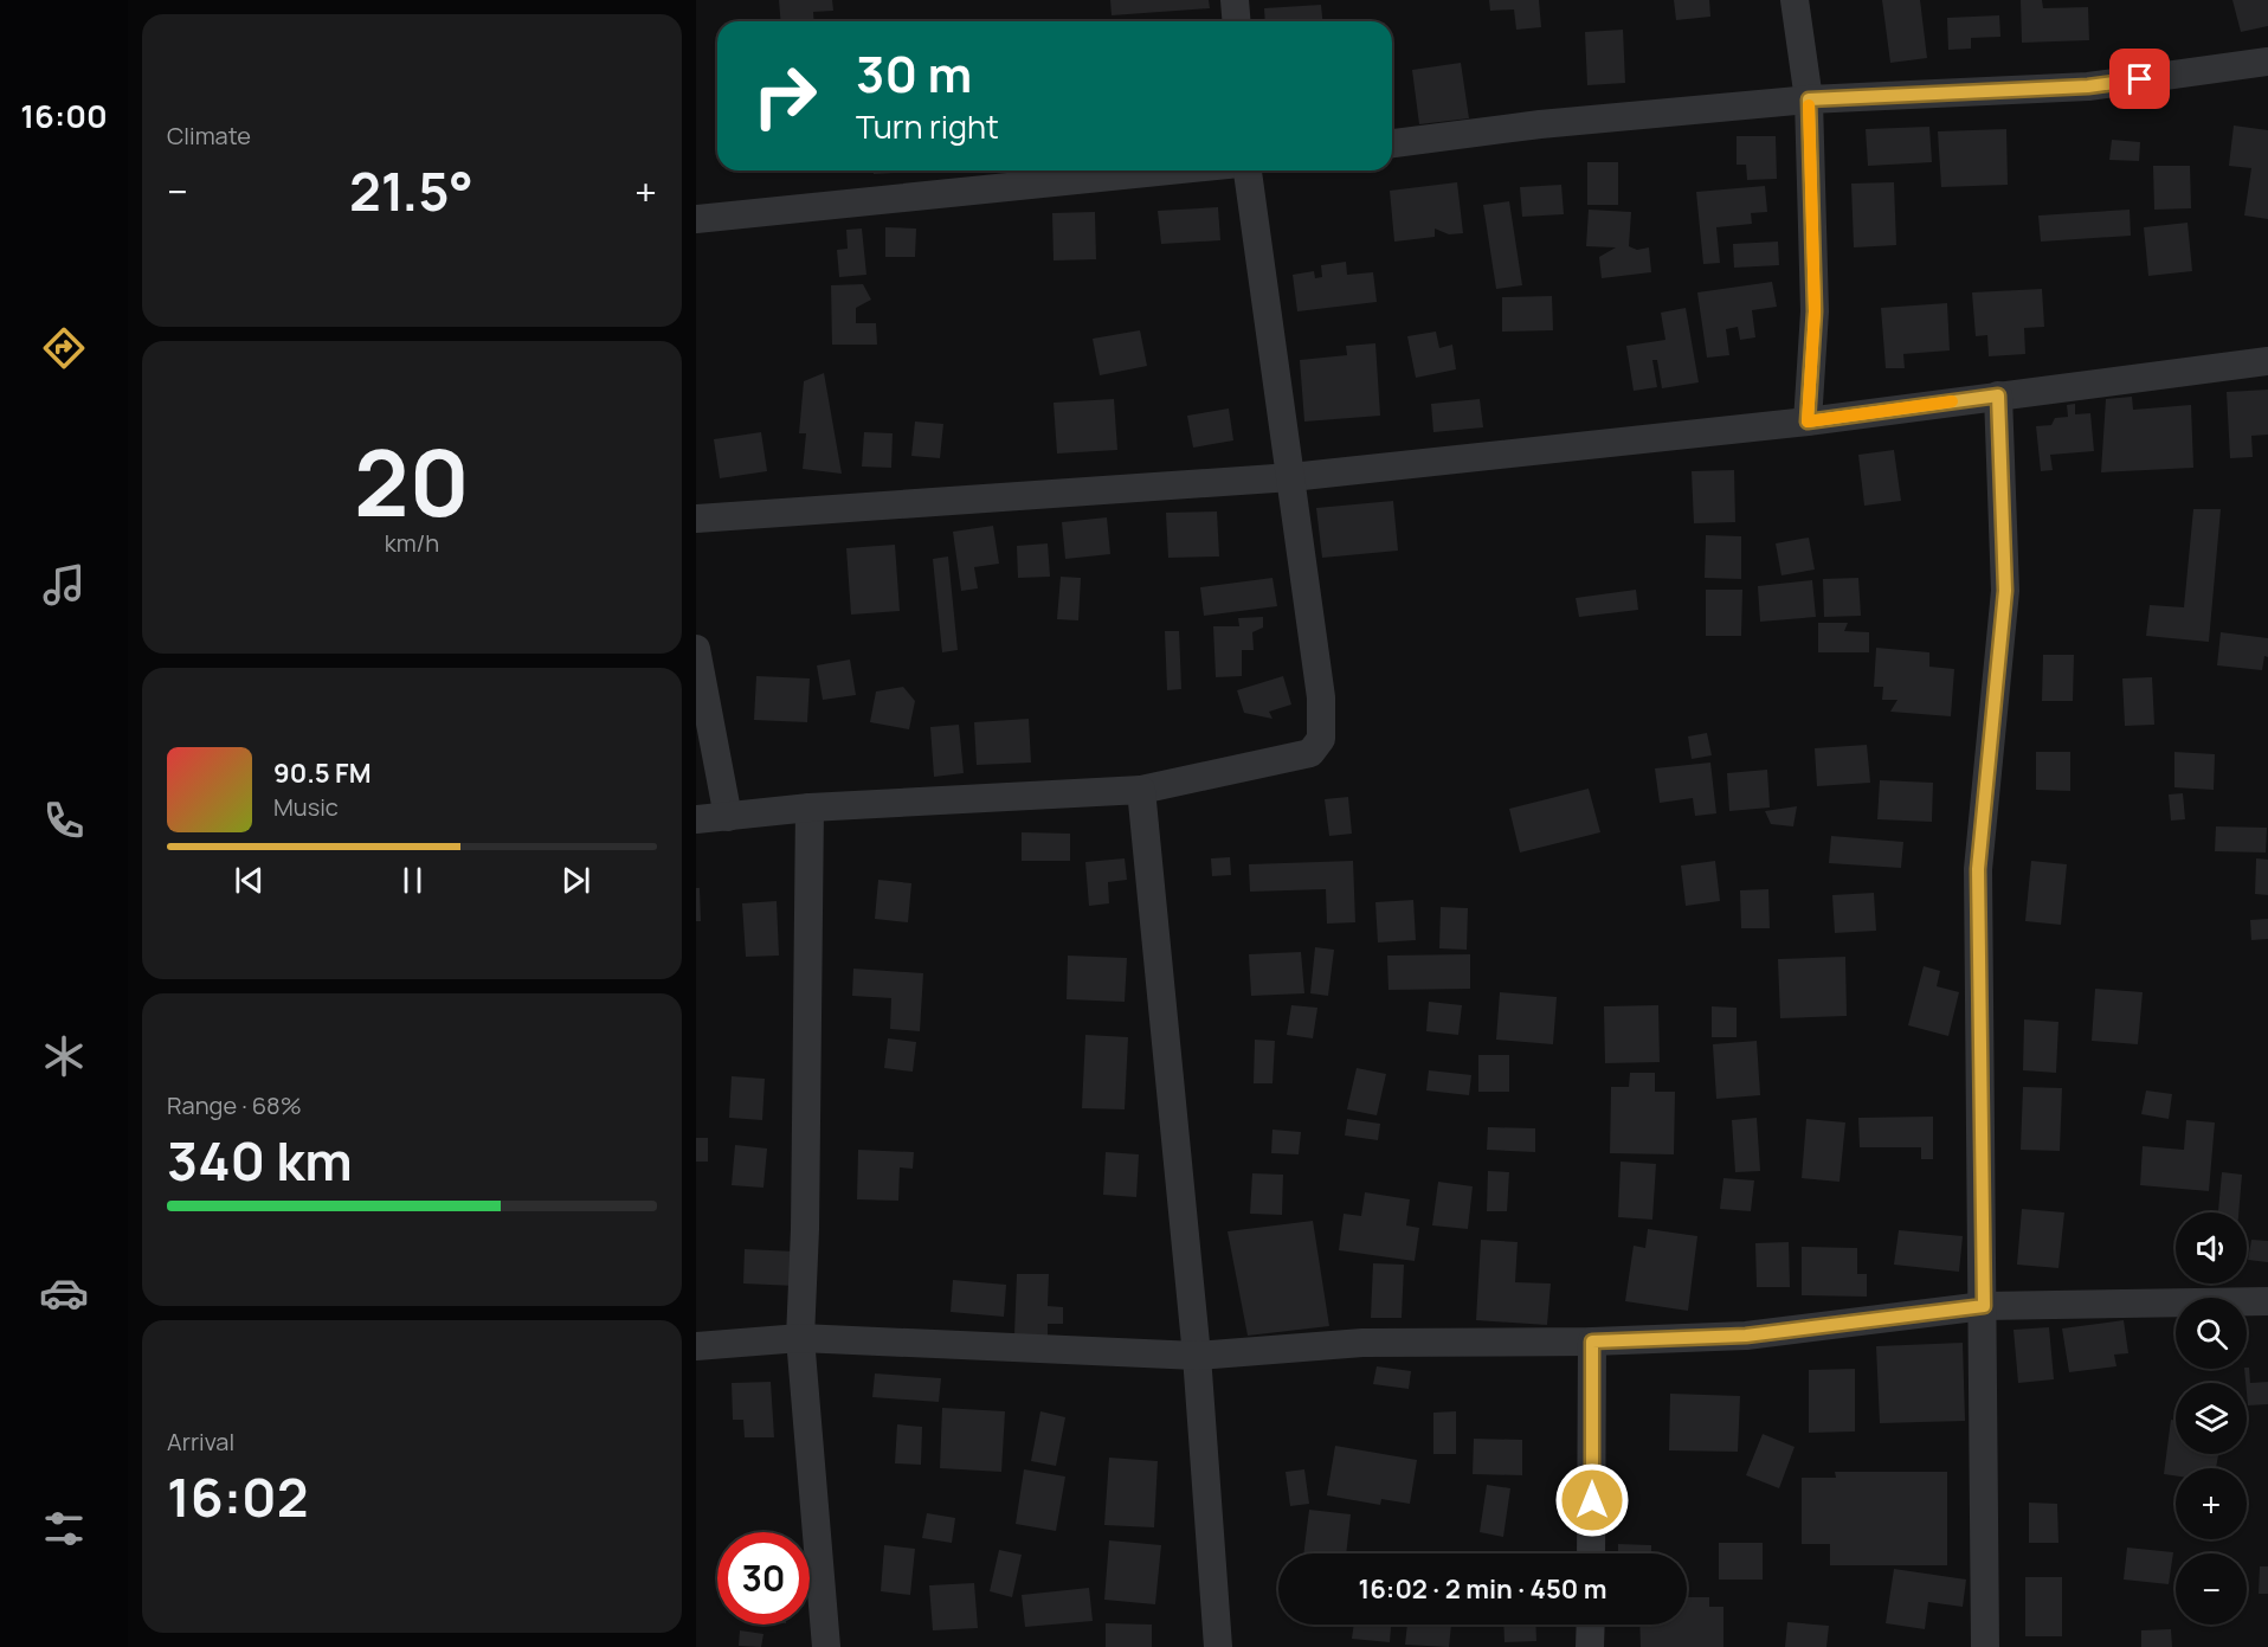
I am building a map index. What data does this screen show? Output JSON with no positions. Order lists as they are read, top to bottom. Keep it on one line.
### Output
{"page":{"tabs":"16:00","tile":["Climate",["20","km/h"],["Range · 68%","340 km"],["Arrival","16:02"]],"turn":["30 m","Turn right"],"heat":["−","21.5°","+"],"song":["90.5 FM","Music"],"map_buttons":["+","−"],"limit":"30","trip":"16:02 · 2 min · 450 m"}}
